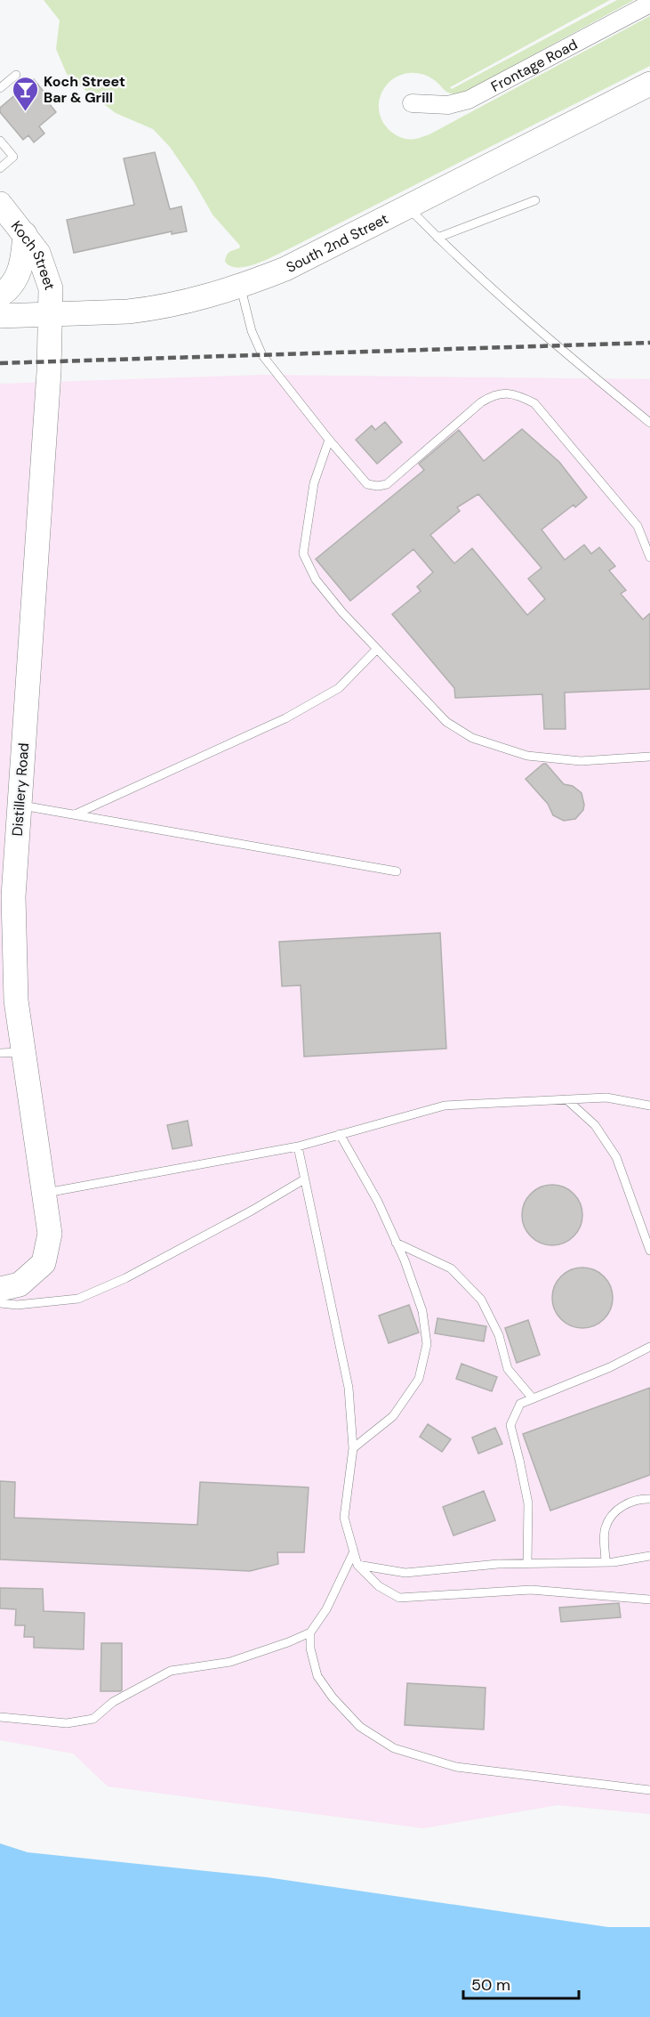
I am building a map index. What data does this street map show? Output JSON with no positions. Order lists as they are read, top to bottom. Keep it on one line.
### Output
{"streets":{"street":["Frontage Road","South 2nd Street","Koch Street","Distillery Road"]},"crossings":[["South 2nd Street","Koch Street"],["South 2nd Street","Distillery Road"],["Koch Street","Distillery Road"]],"places":{"bar":["Koch Street Bar & Grill"]},"scale_bar":"50 m"}
